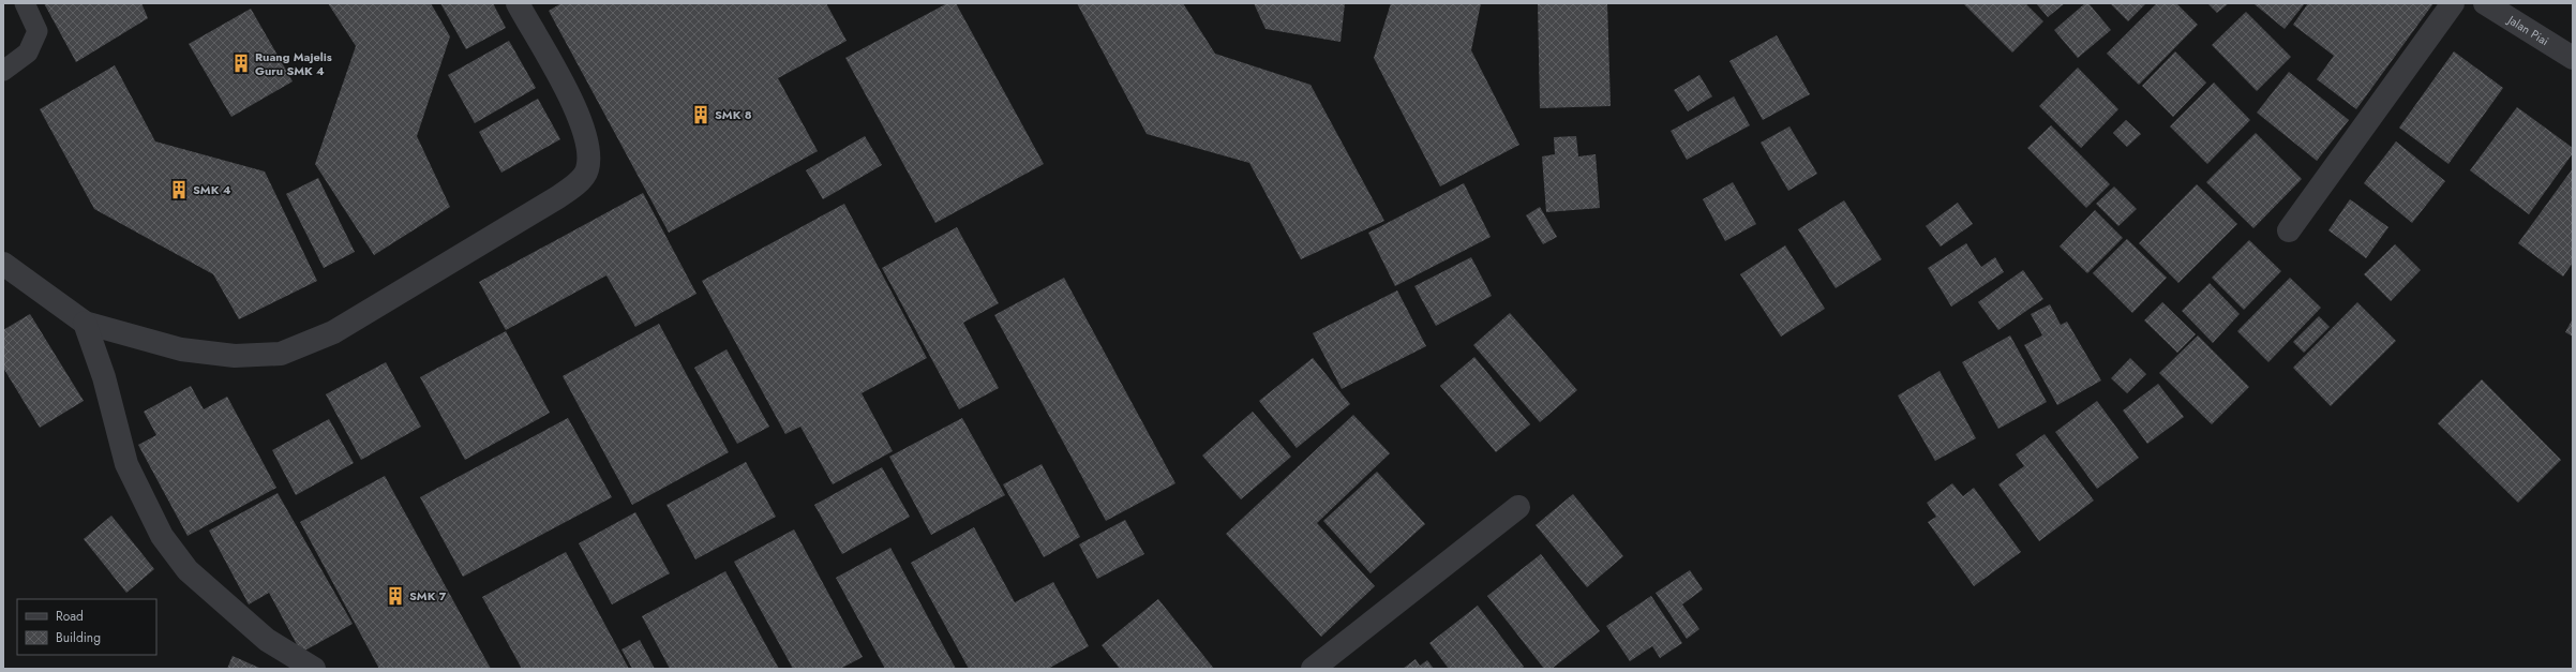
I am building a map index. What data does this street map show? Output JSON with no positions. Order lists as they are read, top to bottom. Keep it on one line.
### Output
{"streets":{"street":["Jalan Piai"]},"places":{"building":["Ruang Majelis Guru SMK 4","SMK 8","SMK 4","SMK 7"]},"legend":["Road","Building"]}
